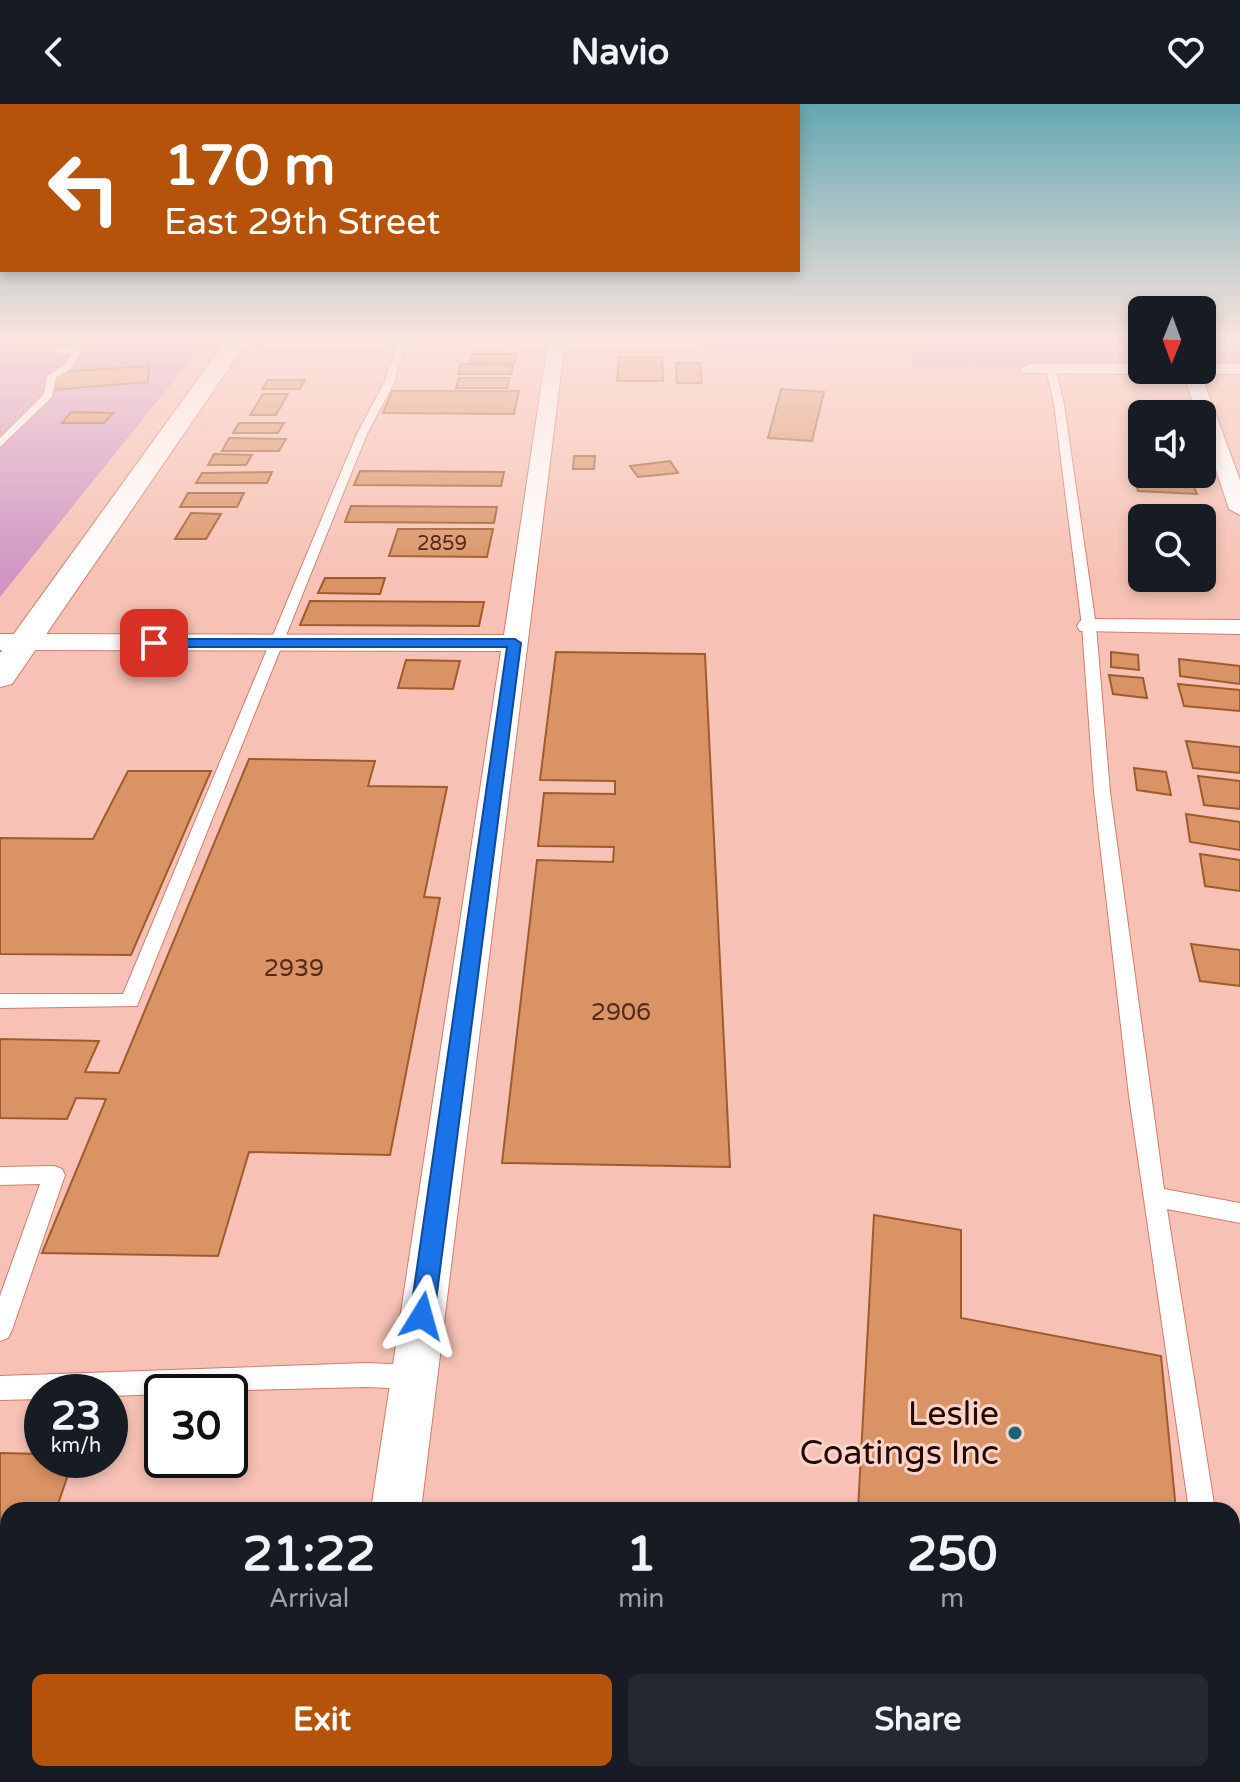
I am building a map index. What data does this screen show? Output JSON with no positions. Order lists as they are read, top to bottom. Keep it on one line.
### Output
{"places":["Leslie Coatings Inc"],"house_numbers":["2859","2939","2906"],"north":"bottom","page":{"header":"Navio","turn":["170 m","East 29th Street"],"speed":"23 km/h","limit":"30","eta":["21:22","Arrival","1","min","250","m"],"buttons":["Exit","Share"]}}
